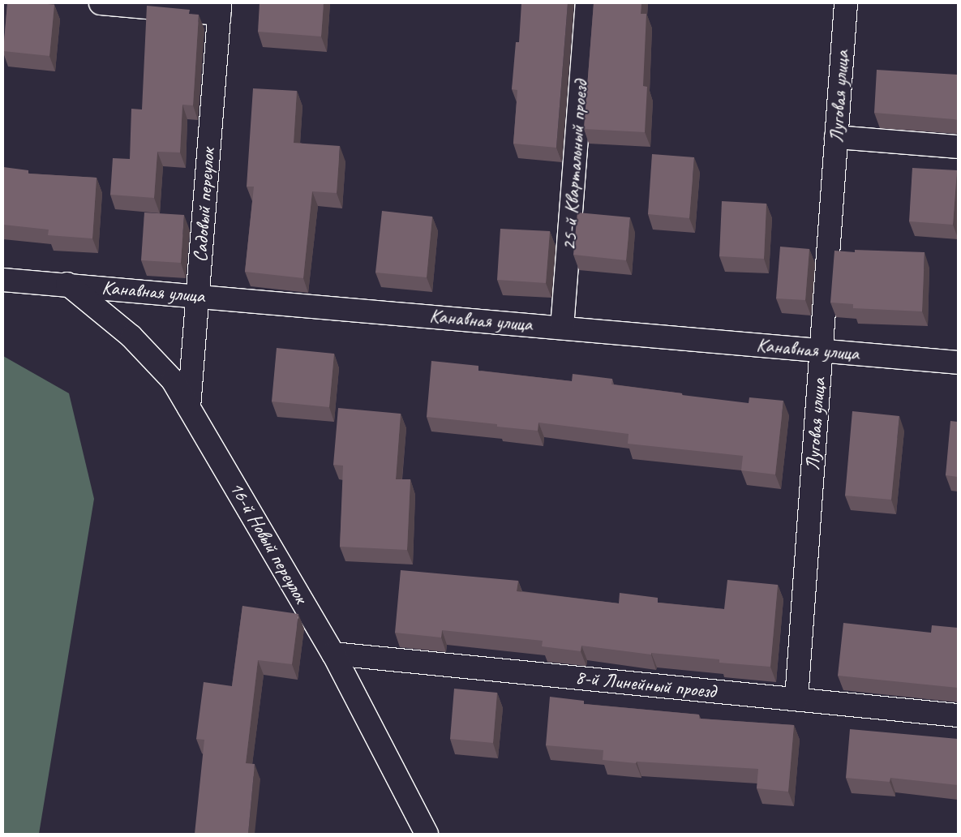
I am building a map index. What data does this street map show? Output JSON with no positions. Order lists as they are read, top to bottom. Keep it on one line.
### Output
{"streets":{"street":["Луговая улица","25-й Квартальный проезд","Садовый переулок","Канавная улица","16-й Новый переулок","8-й Линейный проезд"]},"crossings":[["Луговая улица","Канавная улица"],["Луговая улица","8-й Линейный проезд"],["25-й Квартальный проезд","Канавная улица"],["Садовый переулок","Канавная улица"],["Садовый переулок","16-й Новый переулок"],["Канавная улица","16-й Новый переулок"],["16-й Новый переулок","8-й Линейный проезд"]]}
